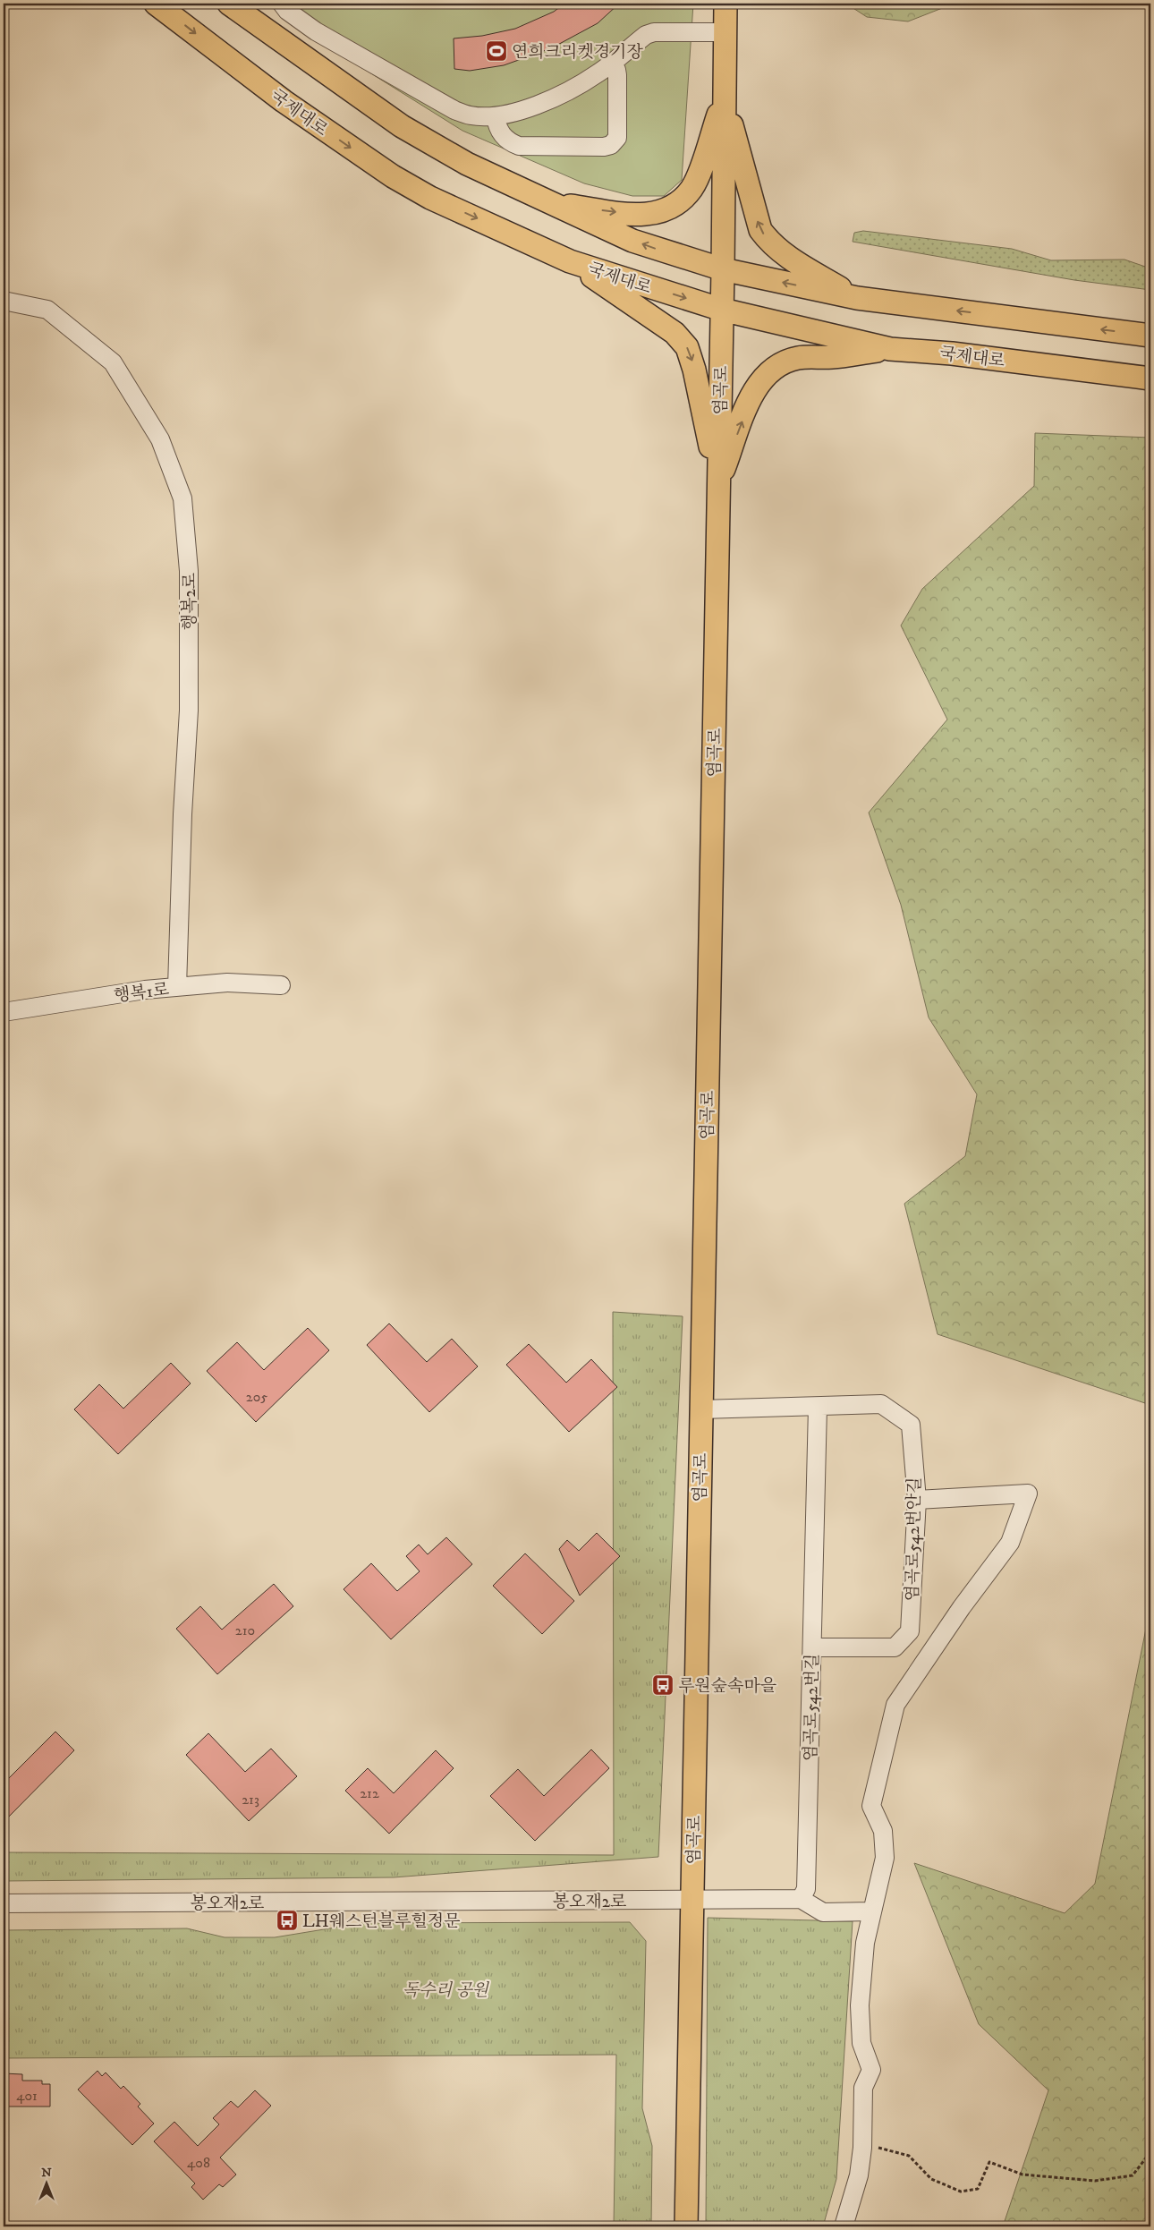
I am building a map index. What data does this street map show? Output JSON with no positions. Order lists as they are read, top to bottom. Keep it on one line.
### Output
{"streets":{"main road":["국제대로","염곡로"],"street":["행복2로","행복1로","염곡로542번안길","염곡로542번길","봉오재2로"]},"crossings":[["국제대로","염곡로"],["염곡로","염곡로542번안길"],["염곡로","봉오재2로"],["행복2로","행복1로"],["염곡로542번안길","염곡로542번길"]],"parks":["독수리 공원"],"places":{"sports":["연희크리켓경기장"],"bus stop":["루원숲속마을","LH웨스턴블루힐정문"]},"house_numbers":["205","210","212","213","401","408"],"north":"top"}
